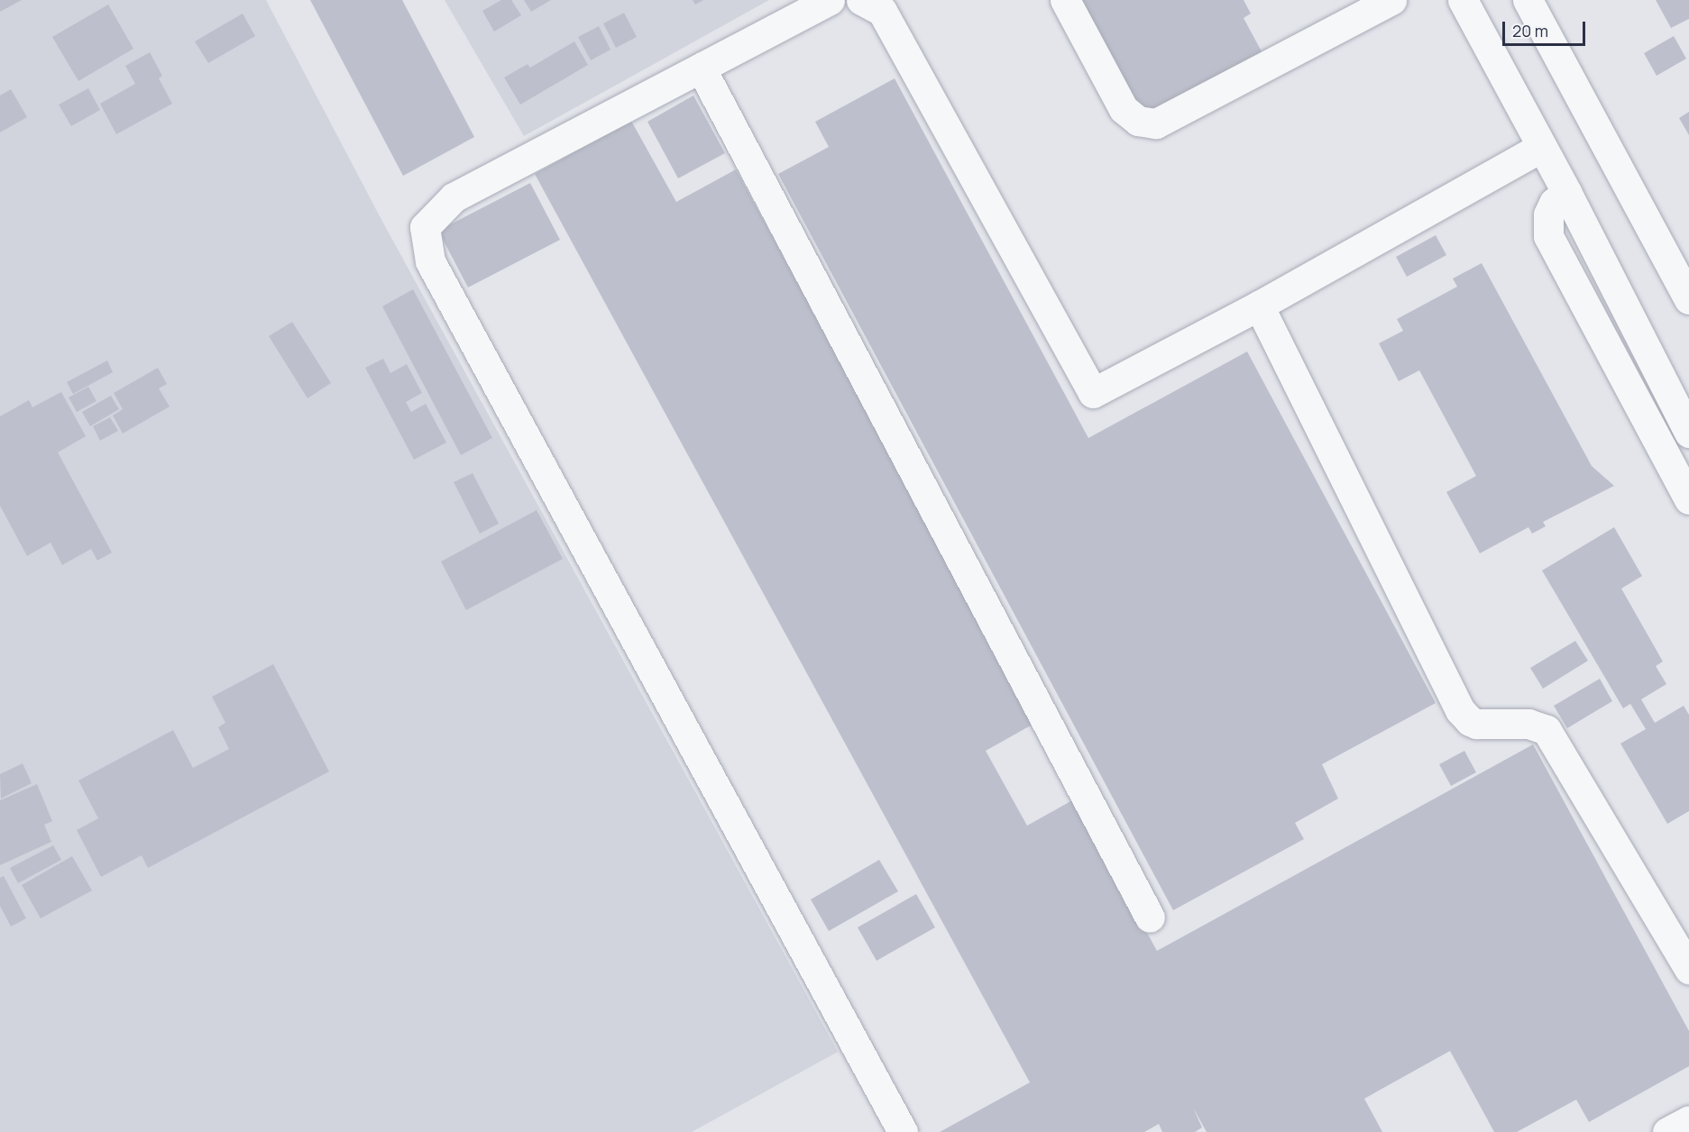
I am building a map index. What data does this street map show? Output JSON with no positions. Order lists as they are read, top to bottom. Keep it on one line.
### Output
{"scale_bar":"20 m"}
